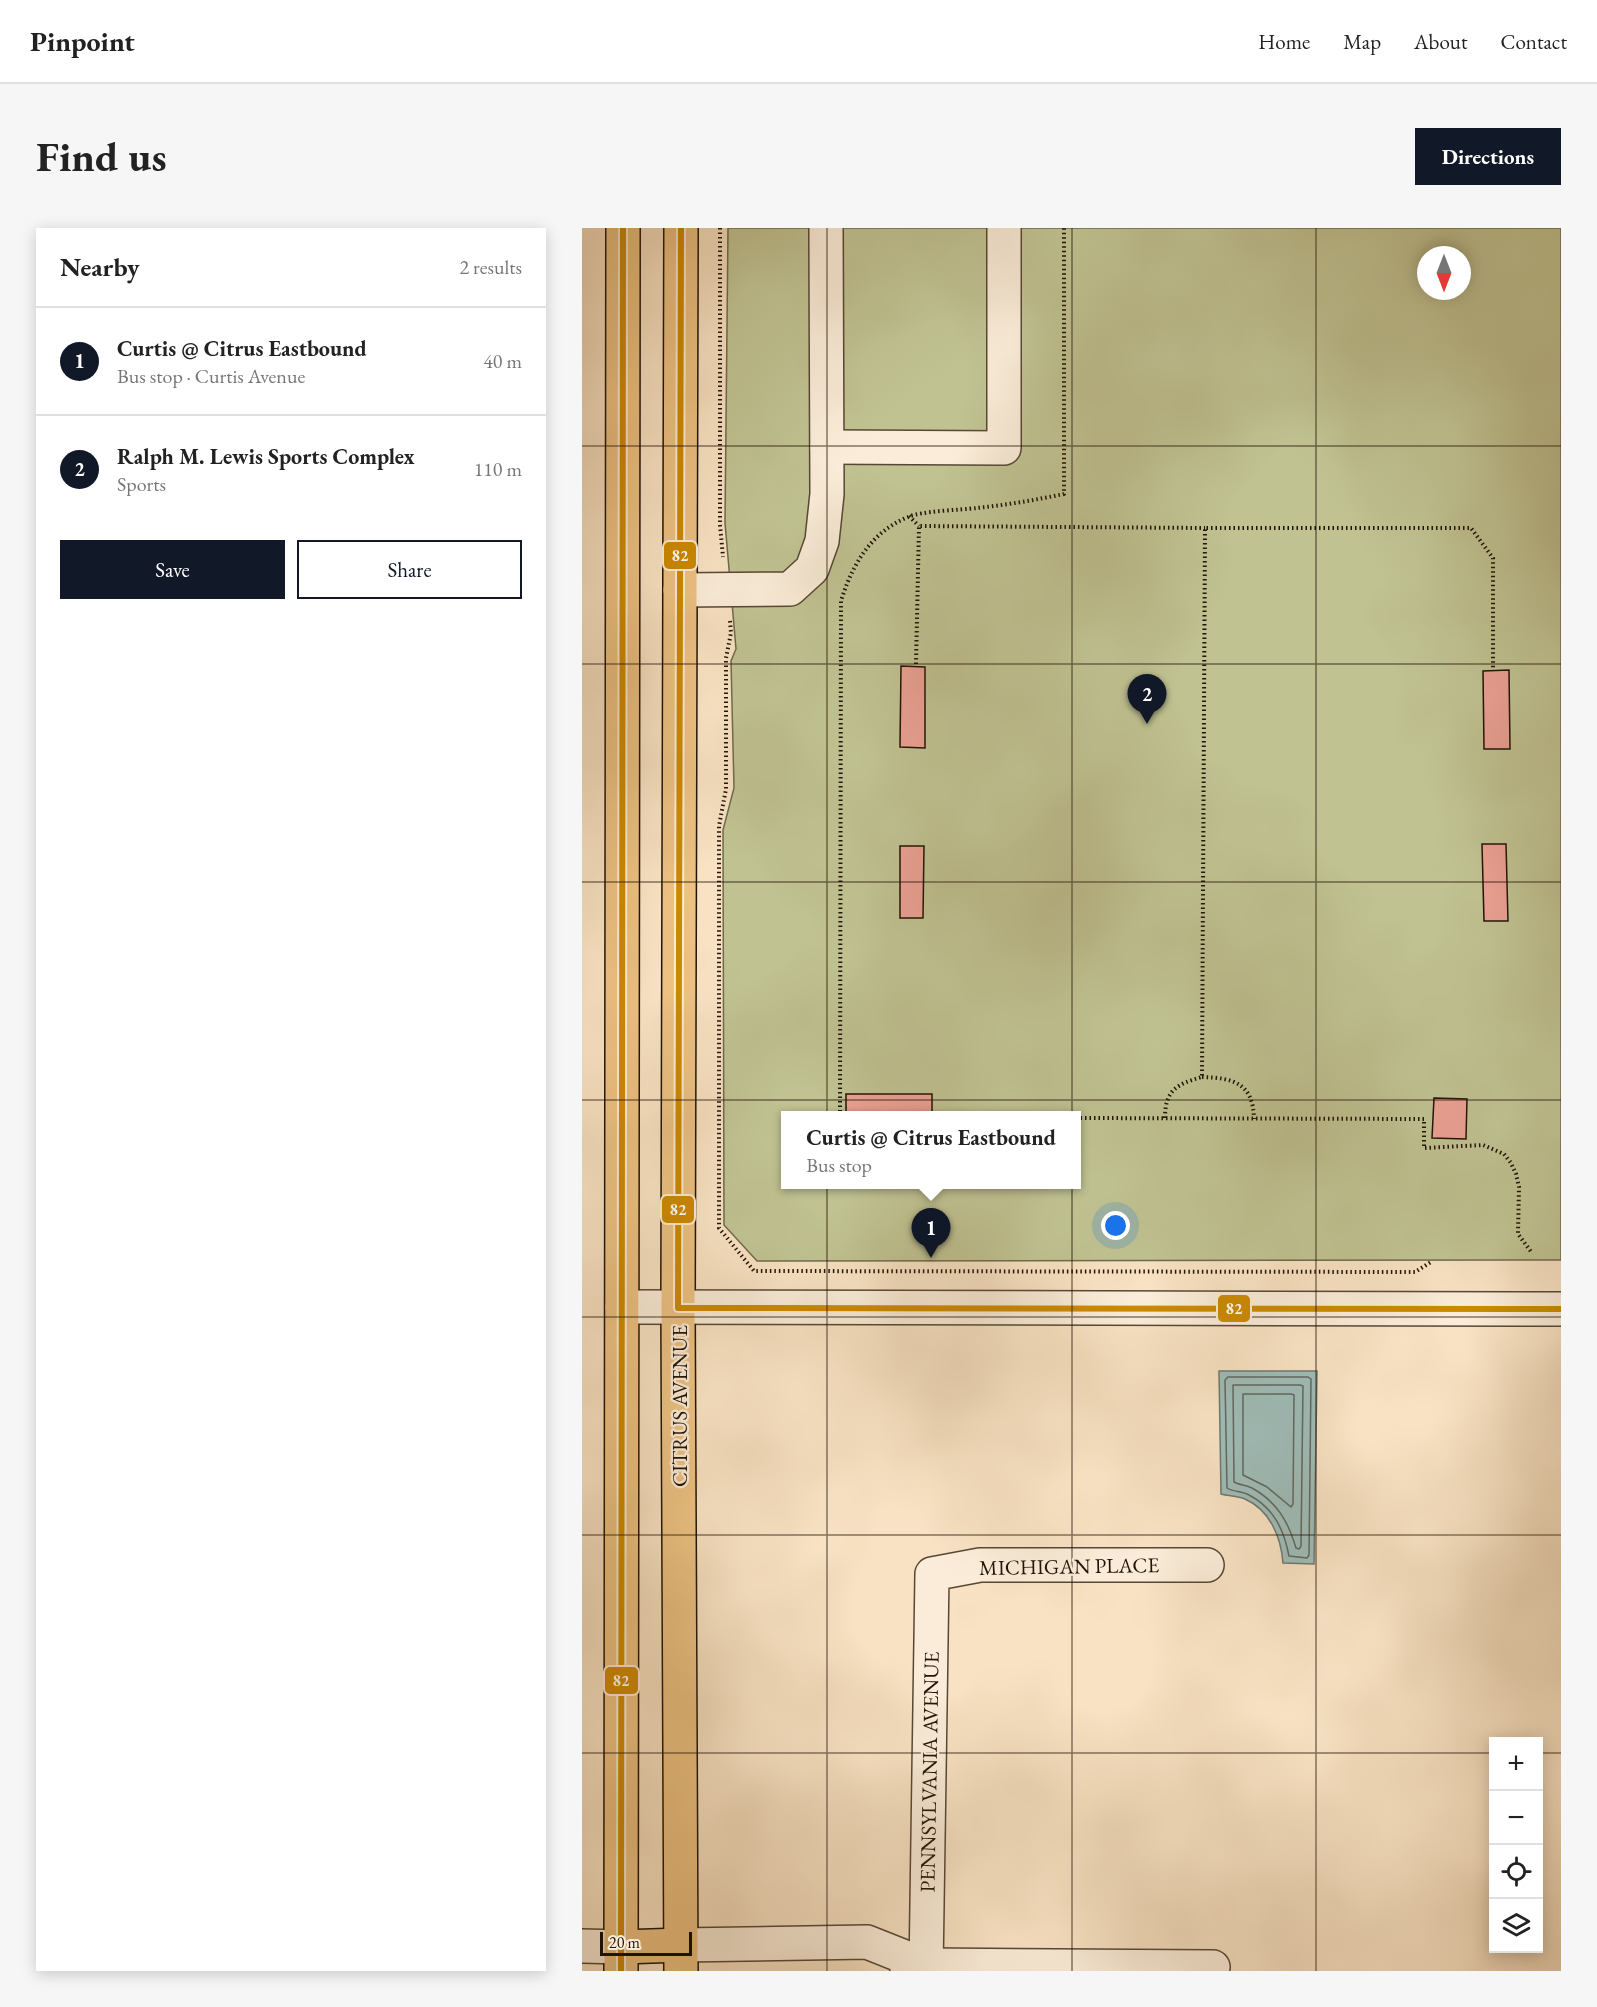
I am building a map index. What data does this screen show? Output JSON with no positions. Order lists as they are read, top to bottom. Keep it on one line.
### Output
{"streets":{"main road":["CITRUS AVENUE"],"street":["MICHIGAN PLACE","PENNSYLVANIA AVENUE"]},"crossings":[["MICHIGAN PLACE","PENNSYLVANIA AVENUE"]],"lines":["transit line 82"],"scale_bar":"20 m","north":"bottom","page":{"header":"Pinpoint","nav":["Home","Map","About","Contact"],"buttons":["Directions",["Save","Share"]],"title":"Find us","heading":["Nearby","2 results"],"list":[{"mark":"1","name":"Curtis @ Citrus Eastbound","note":"Bus stop · Curtis Avenue","value":"40 m"},{"mark":"2","name":"Ralph M. Lewis Sports Complex","note":"Sports","value":"110 m"}],"pins":["2","1"],"popup":["Curtis @ Citrus Eastbound","Bus stop"],"map_buttons":["+","−"],"scale":"20 m"}}
